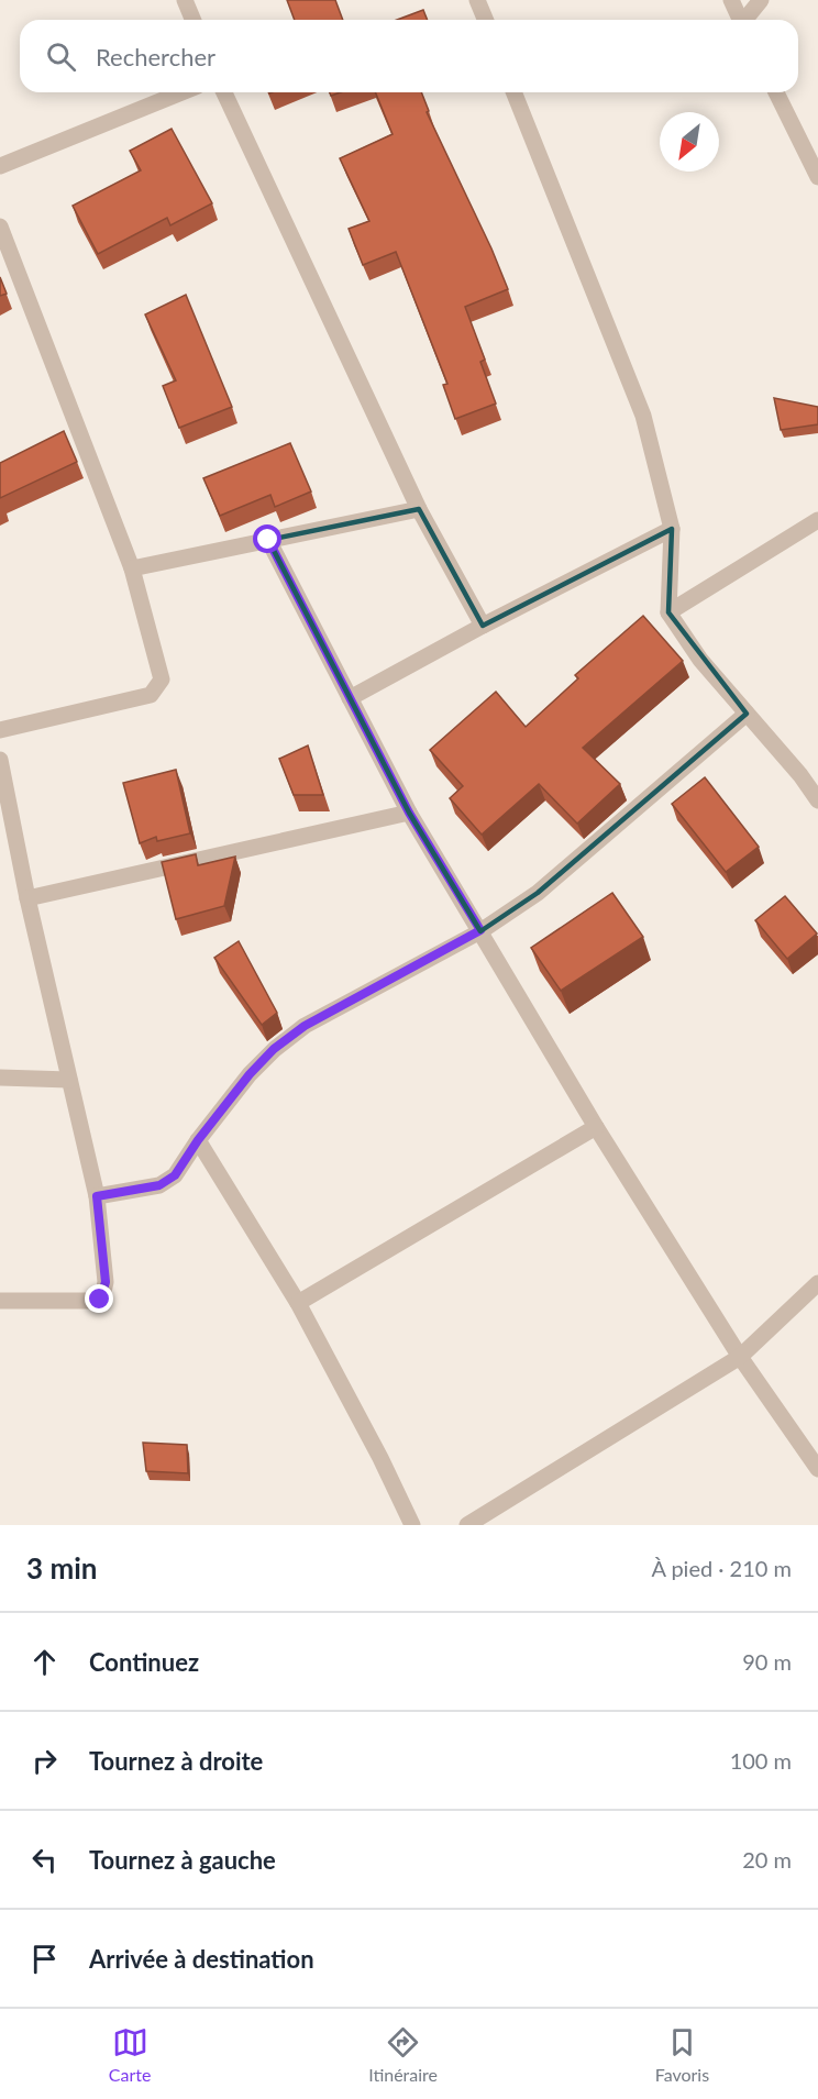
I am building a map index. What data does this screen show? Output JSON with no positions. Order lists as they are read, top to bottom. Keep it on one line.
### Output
{"north":"bottom left","page":{"search":"Rechercher","heading":["3 min","À pied · 210 m"],"list":[["Continuez","90 m"],["Tournez à droite","100 m"],["Tournez à gauche","20 m"],"Arrivée à destination"],"nav":["Carte","Itinéraire","Favoris"]}}
